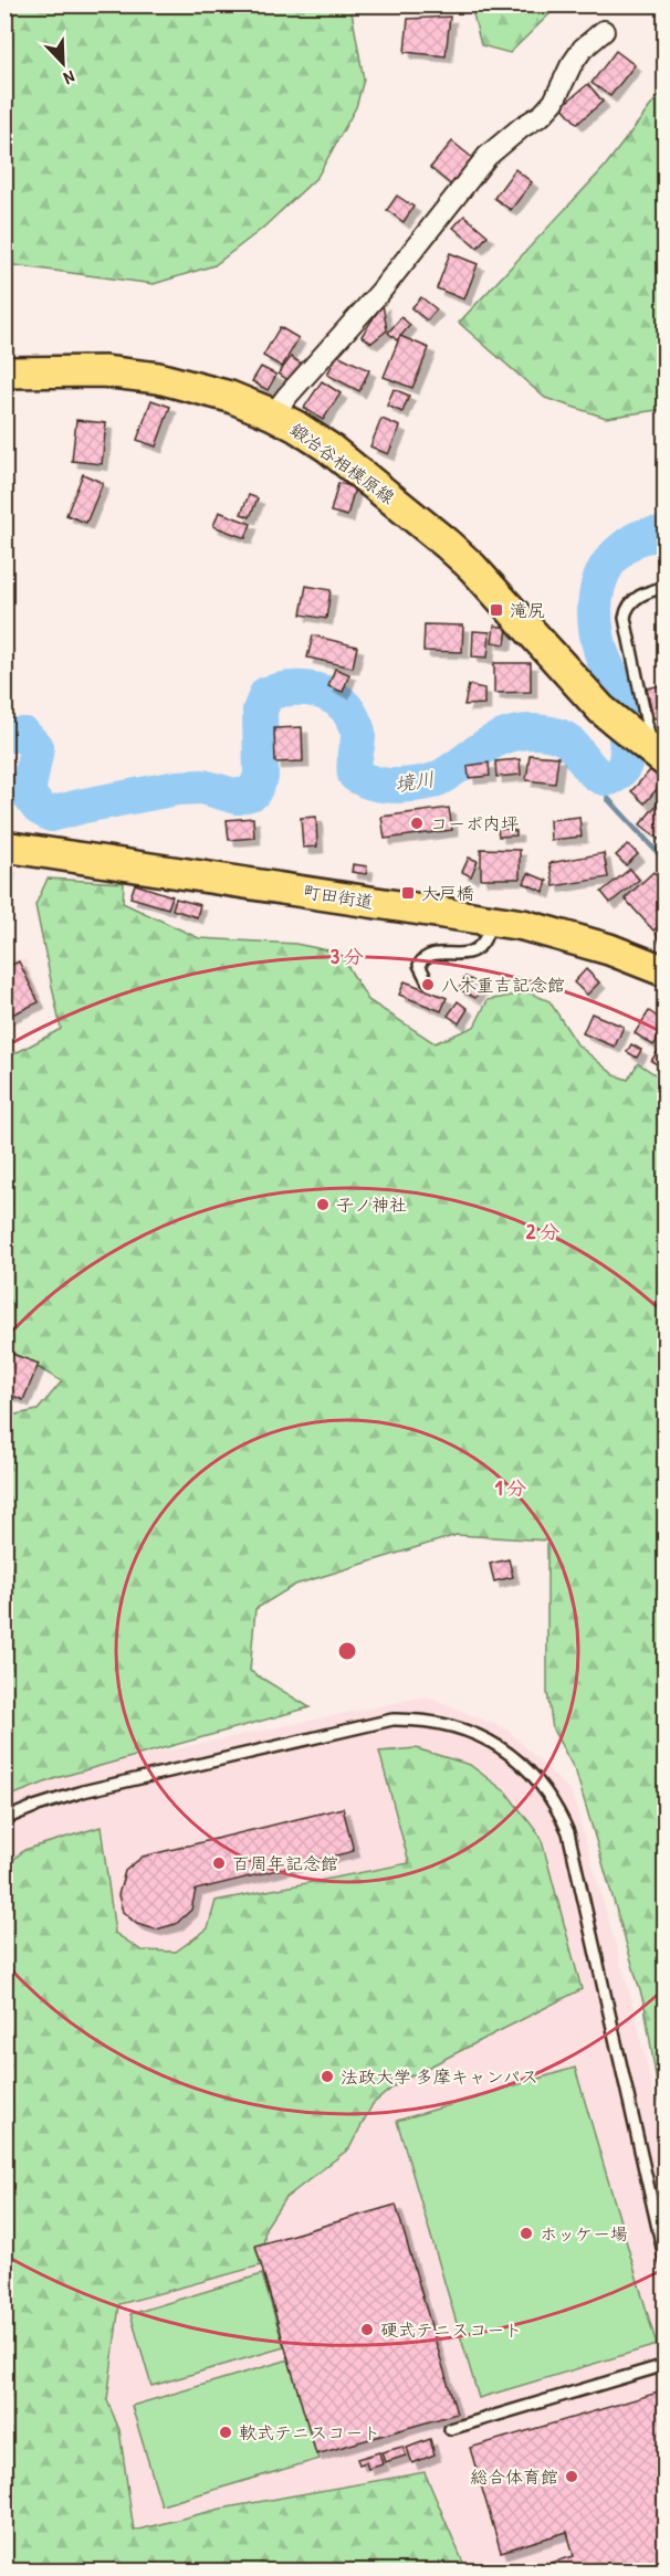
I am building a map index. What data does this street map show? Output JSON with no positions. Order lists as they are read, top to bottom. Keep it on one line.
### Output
{"streets":{"main road":["鍛冶谷相模原線","町田街道"]},"water":["境川"],"places":{"transit":["滝尻","大戸橋"],"other":["コーポ内坪","八木重吉記念館","子ノ神社","百周年記念館","法政大学 多摩キャンパス","ホッケー場","硬式テニスコート","軟式テニスコート","総合体育館"]},"north":"bottom right","rings":["3 分","2 分","1 分"]}
